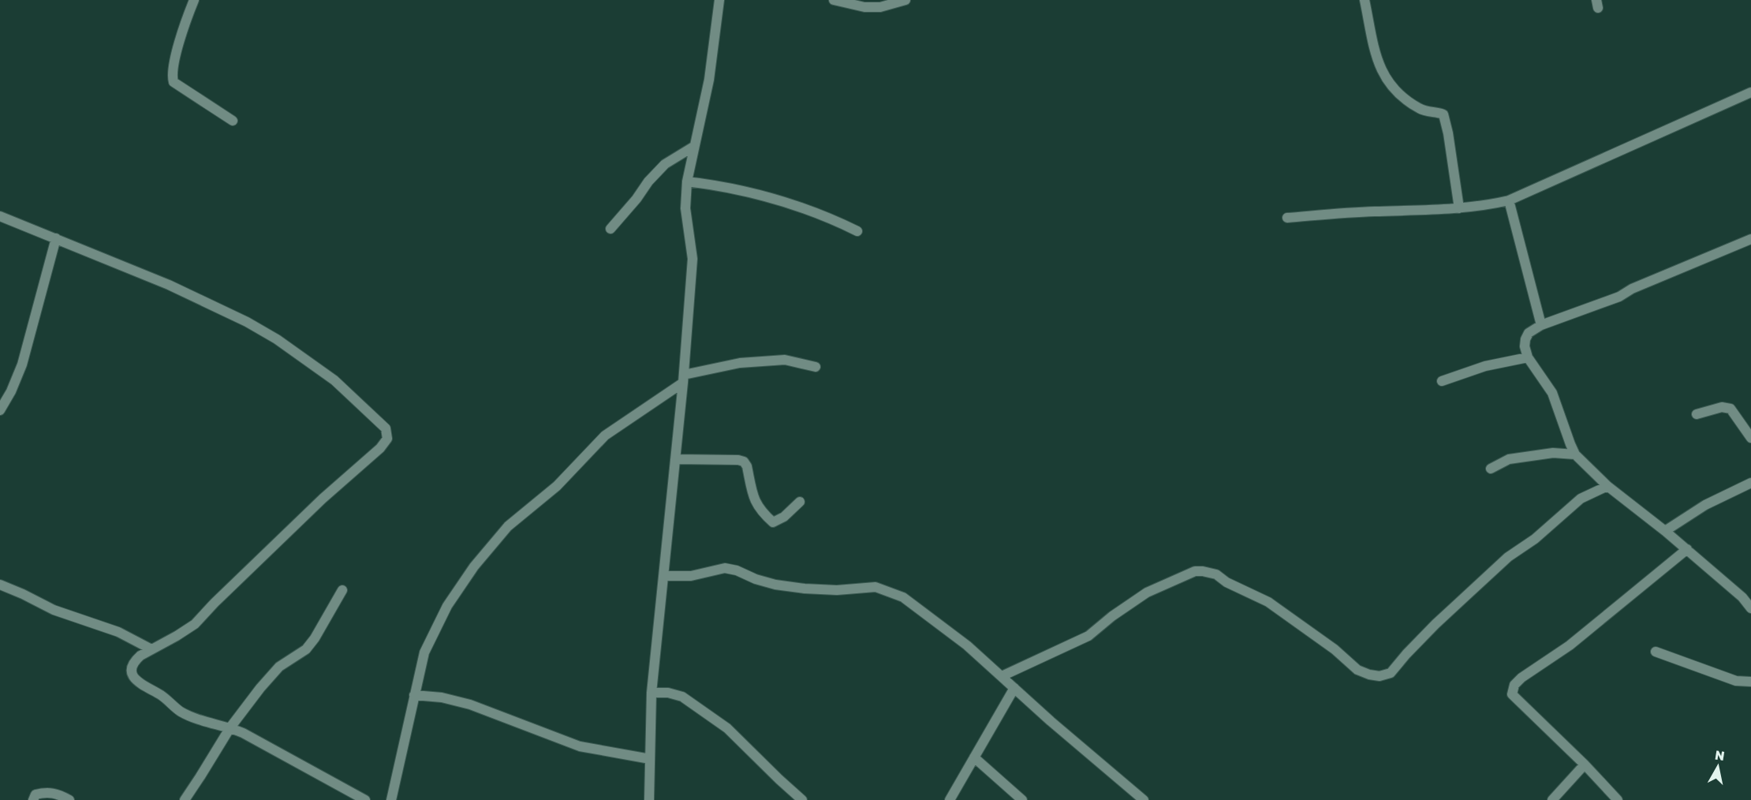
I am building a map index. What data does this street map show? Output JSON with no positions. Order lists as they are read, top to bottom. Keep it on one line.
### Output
{"north":"top"}
